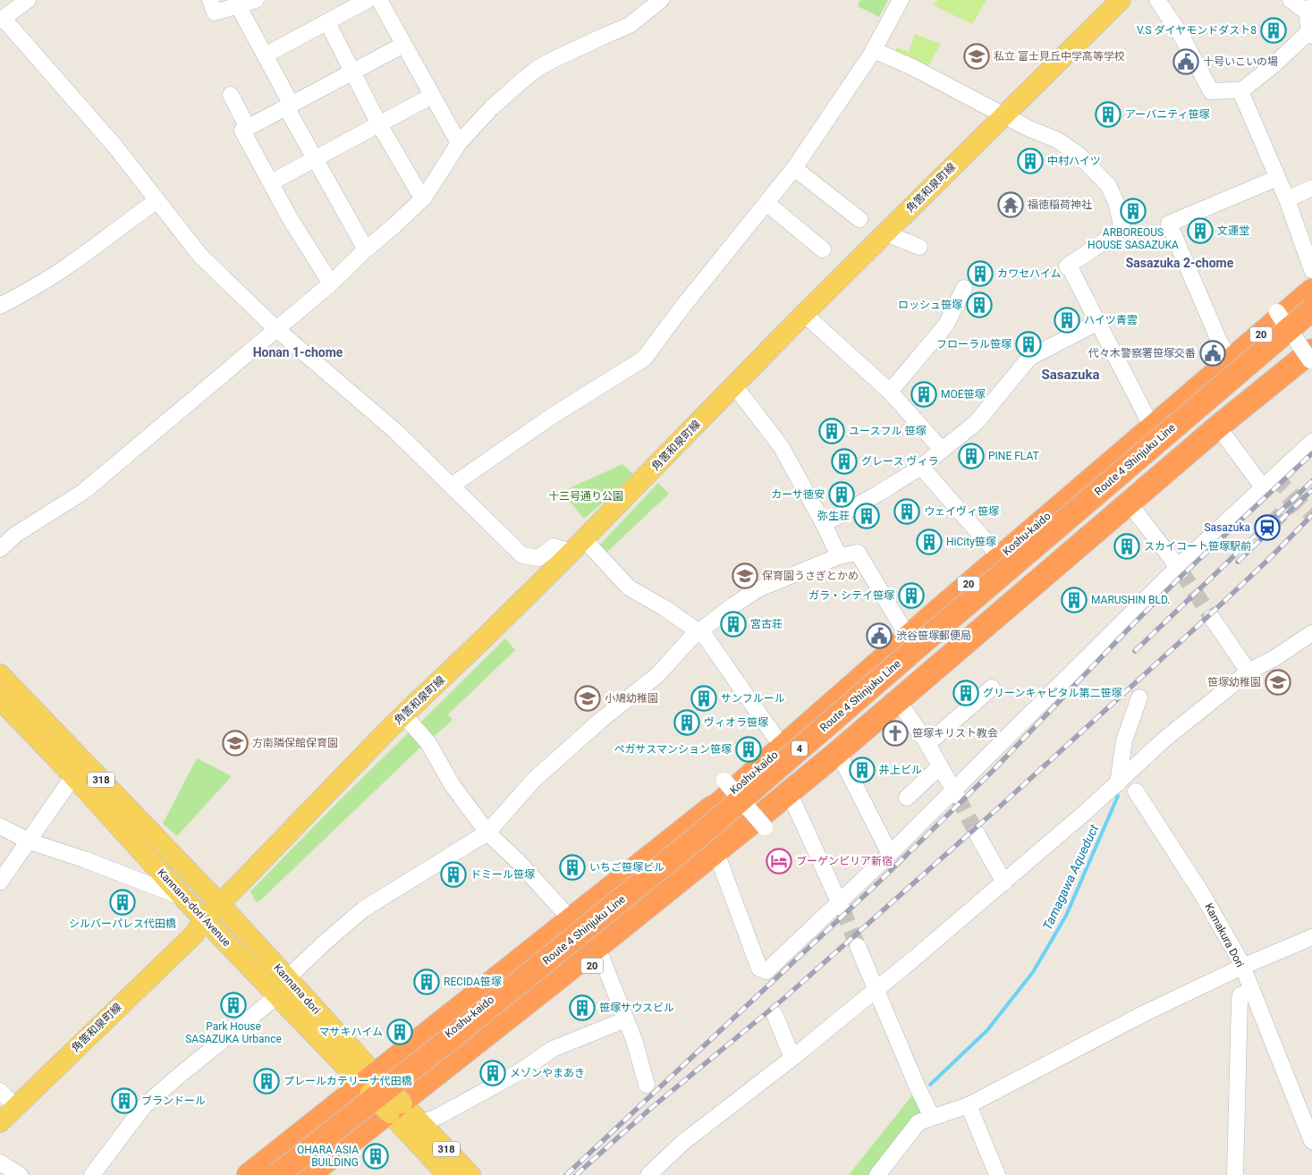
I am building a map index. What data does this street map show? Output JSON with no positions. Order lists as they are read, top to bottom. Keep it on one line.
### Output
{"streets":{"highway":["20","Route 4 Shinjuku Line","Koshu-kaido","4"],"main road":["角筈和泉町線","318","Kannana-dori Avenue","Kannana dori"],"street":["Kamakura Dori"]},"crossings":[["角筈和泉町線","Kannana-dori Avenue"],["角筈和泉町線","Kannana dori"],["20","318"],["20","Kannana-dori Avenue"],["318","Kannana-dori Avenue"],["Kannana-dori Avenue","Kannana dori"]],"districts":["Sasazuka 2-chome","Honan 1-chome","Sasazuka"],"water":["Tamagawa Aqueduct"],"parks":["十三号通り公園"],"places":{"building":["V.S ダイヤモンドダスト8","アーバニティ笹塚","中村ハイツ","ARBOREOUS HOUSE SASAZUKA","文運堂","カワセハイム","ロッシュ笹塚","ハイツ青雲","フローラル笹塚","MOE笹塚","ユースフル 笹塚","PINE FLAT","グレース ヴィラ","カーサ徳安","ウェイヴィ笹塚","弥生荘","HiCity笹塚","スカイコート笹塚駅前","ガラ・シテイ笹塚","MARUSHIN BLD.","宮古荘","グリーンキャピタル第二笹塚","サンフルール","ヴィオラ笹塚","ペガサスマンション笹塚","井上ビル","いちご笹塚ビル","ドミール笹塚","シルバーパレス代田橋","RECIDA笹塚","Park House SASAZUKA Urbance","笹塚サウスビル","マサキハイム","メゾンやまあき","プレールカテリーナ代田橋","ブランドール","OHARA ASIA BUILDING"],"school or university":["私立 富士見丘中学高等学校","保育園うさぎとかめ","笹塚幼稚園","小鳩幼稚園","方南隣保館保育園"],"public building":["十号いこいの場","代々木警察署笹塚交番","渋谷笹塚郵便局"],"temple":["福徳稲荷神社"],"station":["Sasazuka"],"church":["笹塚キリスト教会"],"hotel":["ブーゲンビリア新宿"]}}
